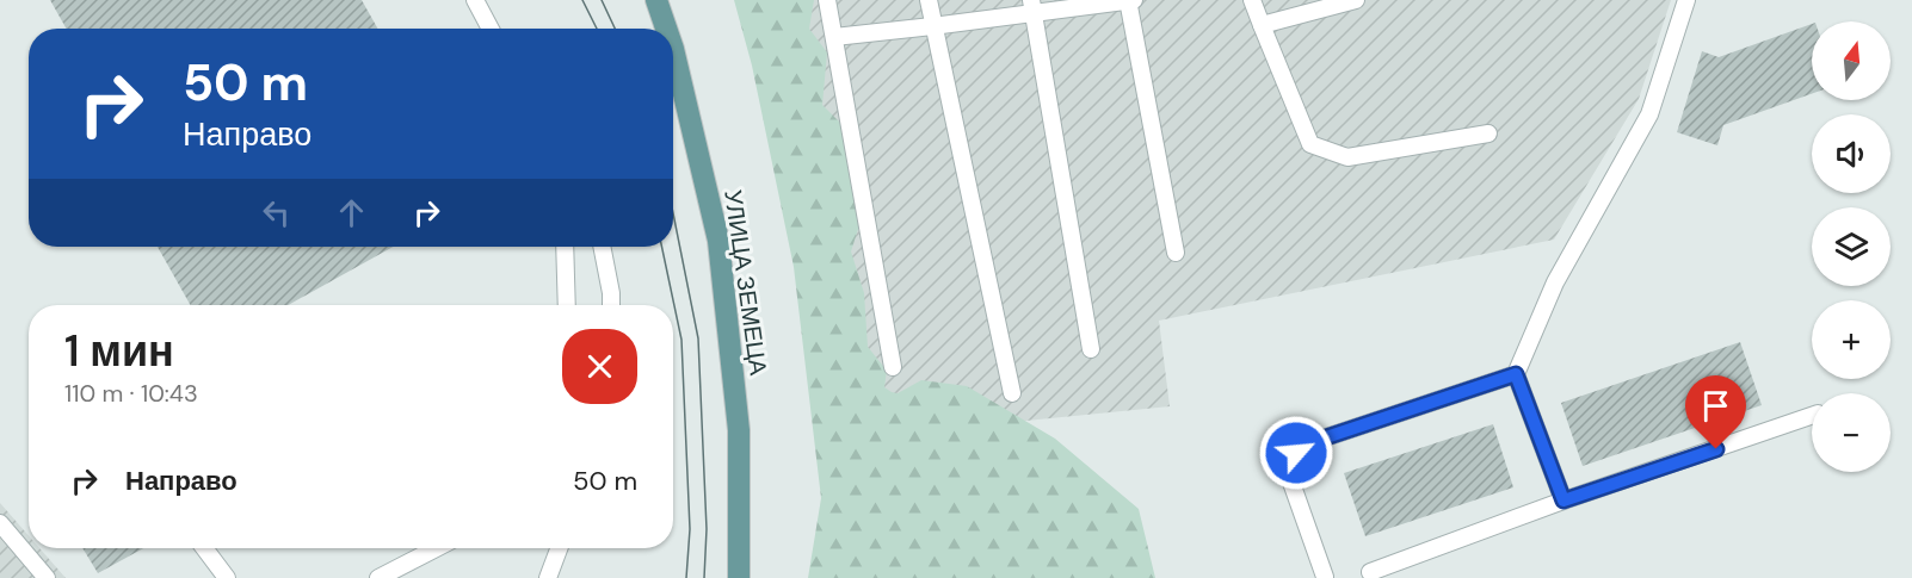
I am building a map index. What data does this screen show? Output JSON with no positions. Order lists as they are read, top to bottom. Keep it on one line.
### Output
{"streets":{"main road":["УЛИЦА ЗЕМЕЦА"]},"north":"top","page":{"map_buttons":["+","−"],"turn":["50 m","Направо"],"heading":["1 мин","110 m · 10:43"],"list":[{"name":"Направо","value":"50 m"}]}}
